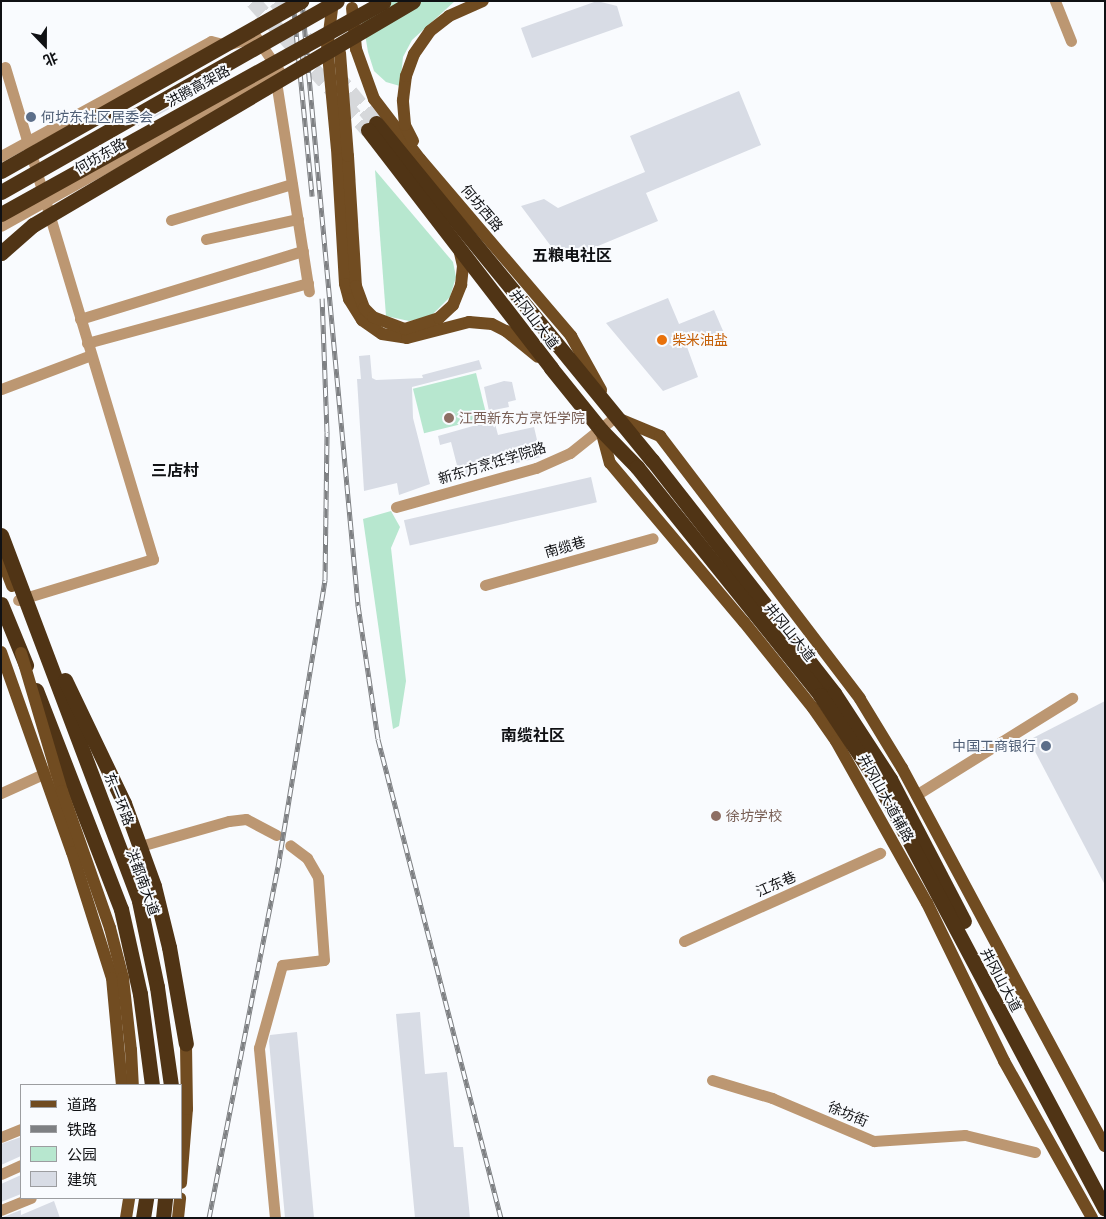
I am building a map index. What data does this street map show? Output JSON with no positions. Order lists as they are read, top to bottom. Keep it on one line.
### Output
{"streets":{"highway":["洪腾高架路","井冈山大道","东一环路"],"main road":["何坊西路","井冈山大道辅路","洪都南大道"],"street":["何坊东路","新东方烹饪学院路","南缆巷","江东巷","徐坊街"]},"crossings":[["何坊西路","井冈山大道"],["何坊西路","新东方烹饪学院路"],["何坊西路","井冈山大道辅路"],["井冈山大道","新东方烹饪学院路"],["井冈山大道","井冈山大道辅路"],["新东方烹饪学院路","井冈山大道辅路"],["东一环路","洪都南大道"]],"districts":["五粮电社区","三店村","南缆社区"],"places":["何坊东社区居委会","柴米油盐","江西新东方烹饪学院","中国工商银行","徐坊学校"],"legend":["道路","铁路","公园","建筑"],"north":"bottom"}
